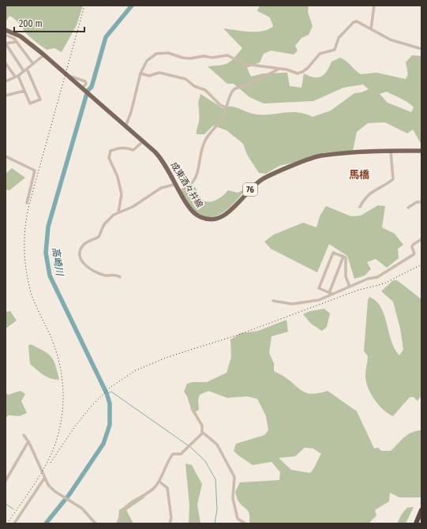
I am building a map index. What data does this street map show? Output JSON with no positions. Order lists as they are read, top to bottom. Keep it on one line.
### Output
{"streets":{"main road":["成東酒々井線","76"]},"districts":["馬橋"],"water":["高崎川"],"scale_bar":"200 m"}
